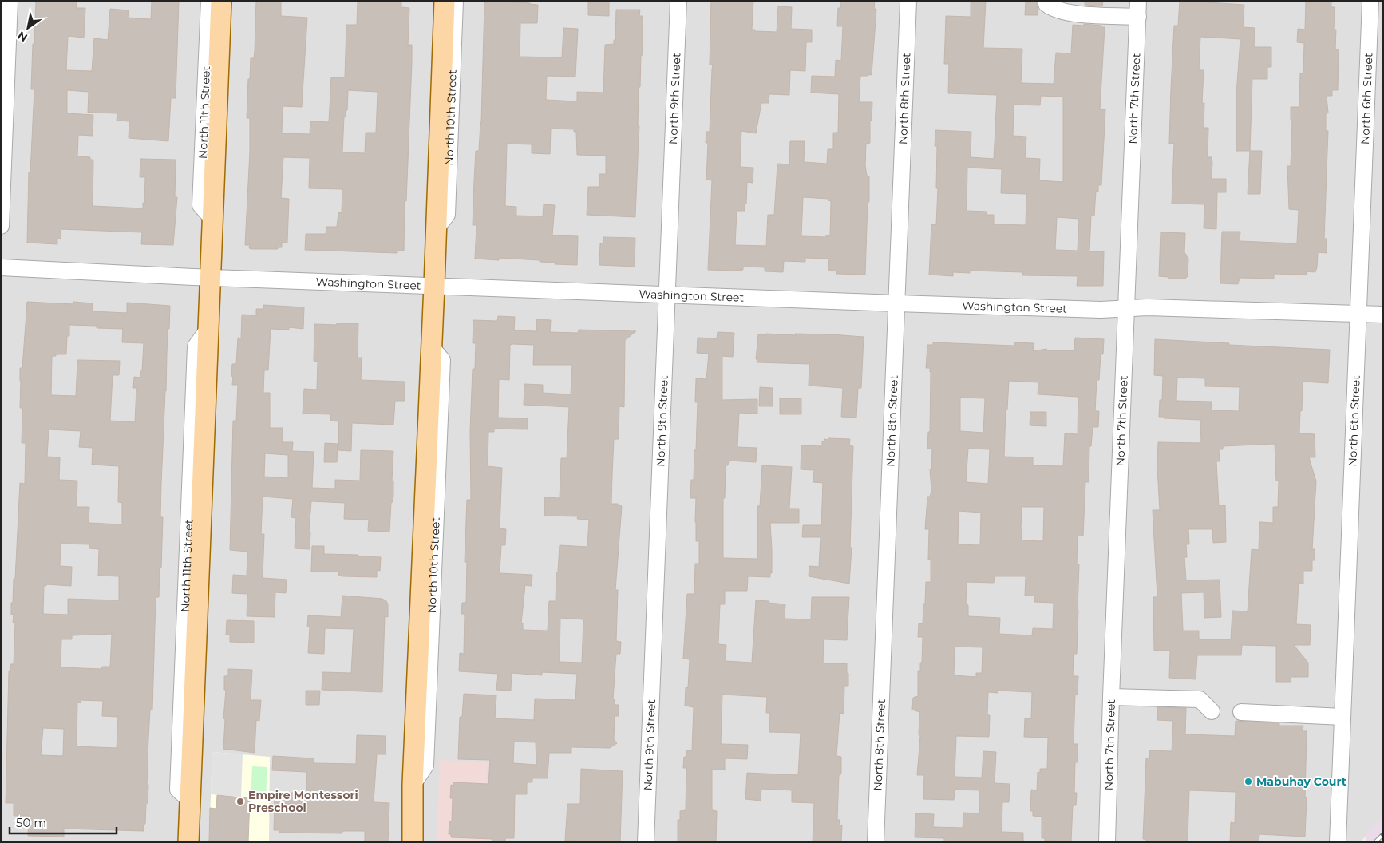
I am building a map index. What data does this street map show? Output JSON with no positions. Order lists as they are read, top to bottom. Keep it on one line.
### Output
{"streets":{"main road":["North 11th Street","North 10th Street"],"street":["North 9th Street","North 8th Street","North 7th Street","North 6th Street","Washington Street"]},"crossings":[["North 9th Street","Washington Street"],["North 8th Street","Washington Street"],["North 7th Street","Washington Street"],["North 6th Street","Washington Street"],["North 11th Street","Washington Street"],["North 10th Street","Washington Street"]],"places":["Mabuhay Court","Empire Montessori Preschool"],"scale_bar":"50 m","north":"bottom left"}
